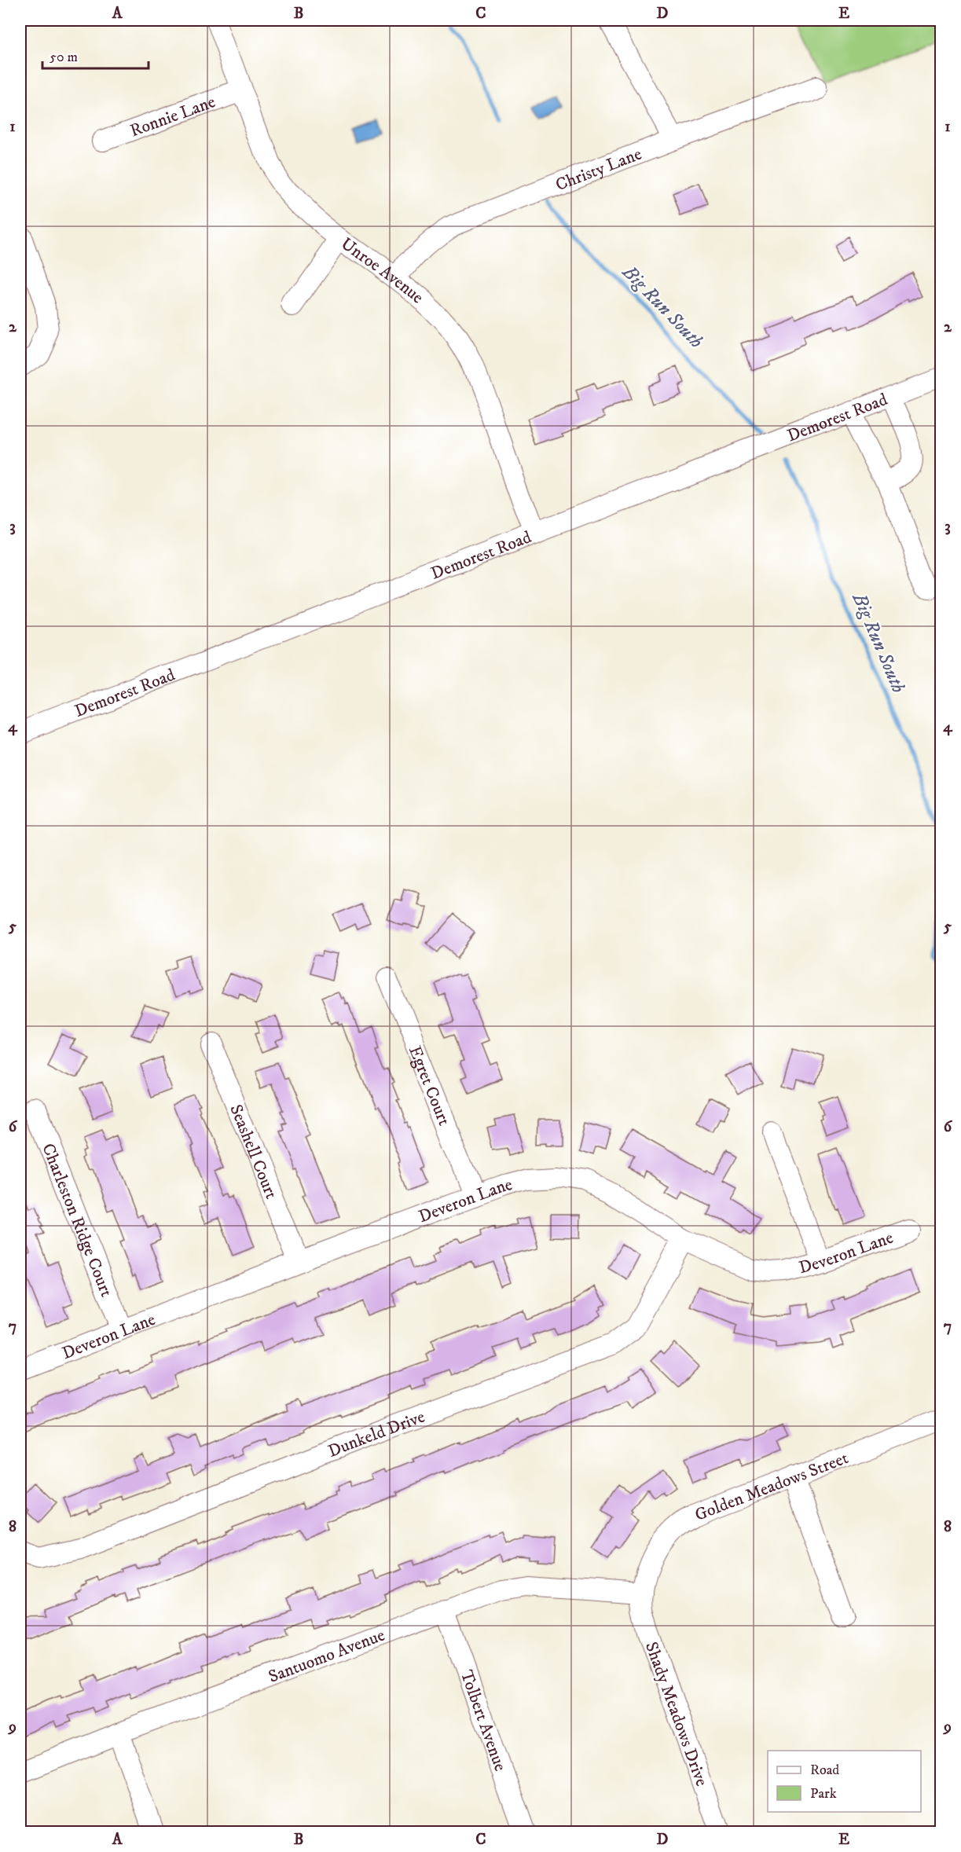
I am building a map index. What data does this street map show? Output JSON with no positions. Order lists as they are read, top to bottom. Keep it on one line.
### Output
{"streets":{"street":["Ronnie Lane","Christy Lane","Unroe Avenue","Demorest Road","Egret Court","Seashell Court","Deveron Lane","Charleston Ridge Court","Dunkeld Drive","Golden Meadows Street","Santuomo Avenue","Shady Meadows Drive","Tolbert Avenue"]},"crossings":[["Ronnie Lane","Unroe Avenue"],["Christy Lane","Unroe Avenue"],["Unroe Avenue","Demorest Road"],["Egret Court","Deveron Lane"],["Seashell Court","Deveron Lane"],["Deveron Lane","Charleston Ridge Court"],["Deveron Lane","Dunkeld Drive"],["Golden Meadows Street","Santuomo Avenue"],["Golden Meadows Street","Shady Meadows Drive"],["Santuomo Avenue","Shady Meadows Drive"],["Santuomo Avenue","Tolbert Avenue"]],"water":["Big Run South"],"legend":["Road","Park"],"scale_bar":"50 m","grid":{"columns":["A","B","C","D","E"],"rows":["1","2","3","4","5","6","7","8","9"]}}
